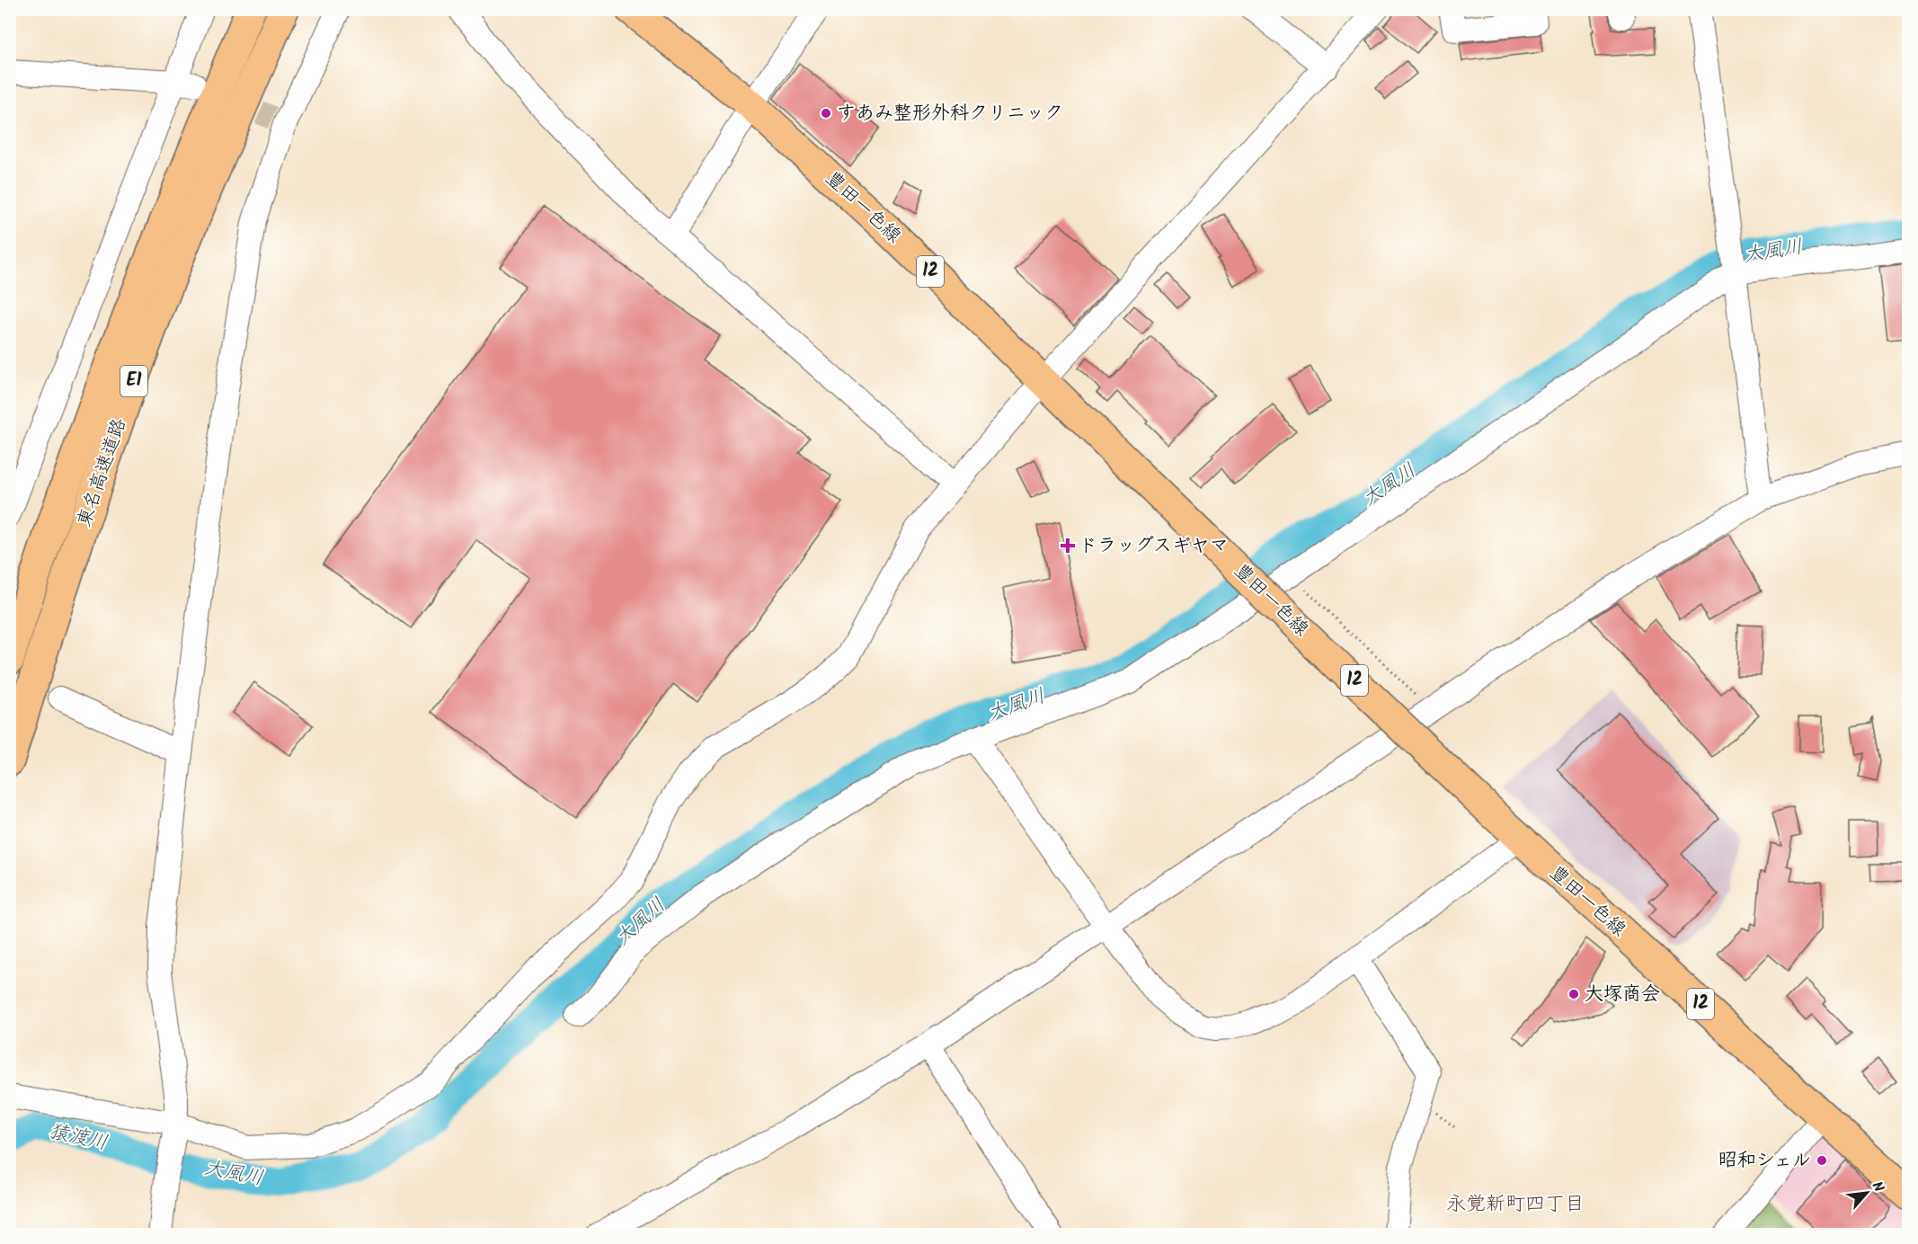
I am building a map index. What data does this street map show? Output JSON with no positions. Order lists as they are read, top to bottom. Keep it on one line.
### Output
{"streets":{"main road":["豊田一色線","12","E1","東名高速道路"]},"districts":["永覚新町四丁目"],"water":["大風川","猿渡川"],"places":{"other":["すあみ整形外科クリニック","大塚商会","昭和シェル"],"health":["ドラッグスギヤマ"]},"north":"top right"}
